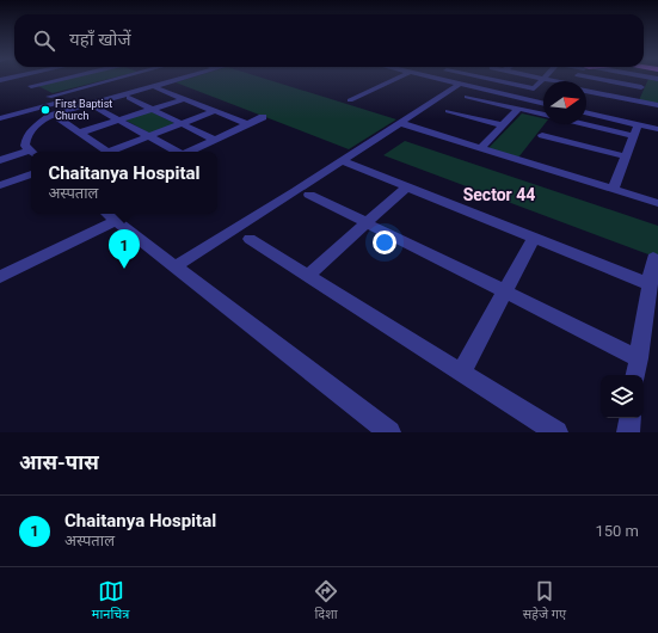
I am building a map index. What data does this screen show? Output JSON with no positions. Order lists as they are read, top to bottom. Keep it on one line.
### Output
{"districts":["Sector 44"],"places":["First Baptist Church"],"north":"right","page":{"search":"यहाँ खोजें","popup":["Chaitanya Hospital","अस्पताल"],"pins":"1","heading":"आस-पास","list":[{"mark":"1","name":"Chaitanya Hospital","note":"अस्पताल","value":"150 m"}],"nav":["मानचित्र","दिशा","सहेजे गए"]}}
